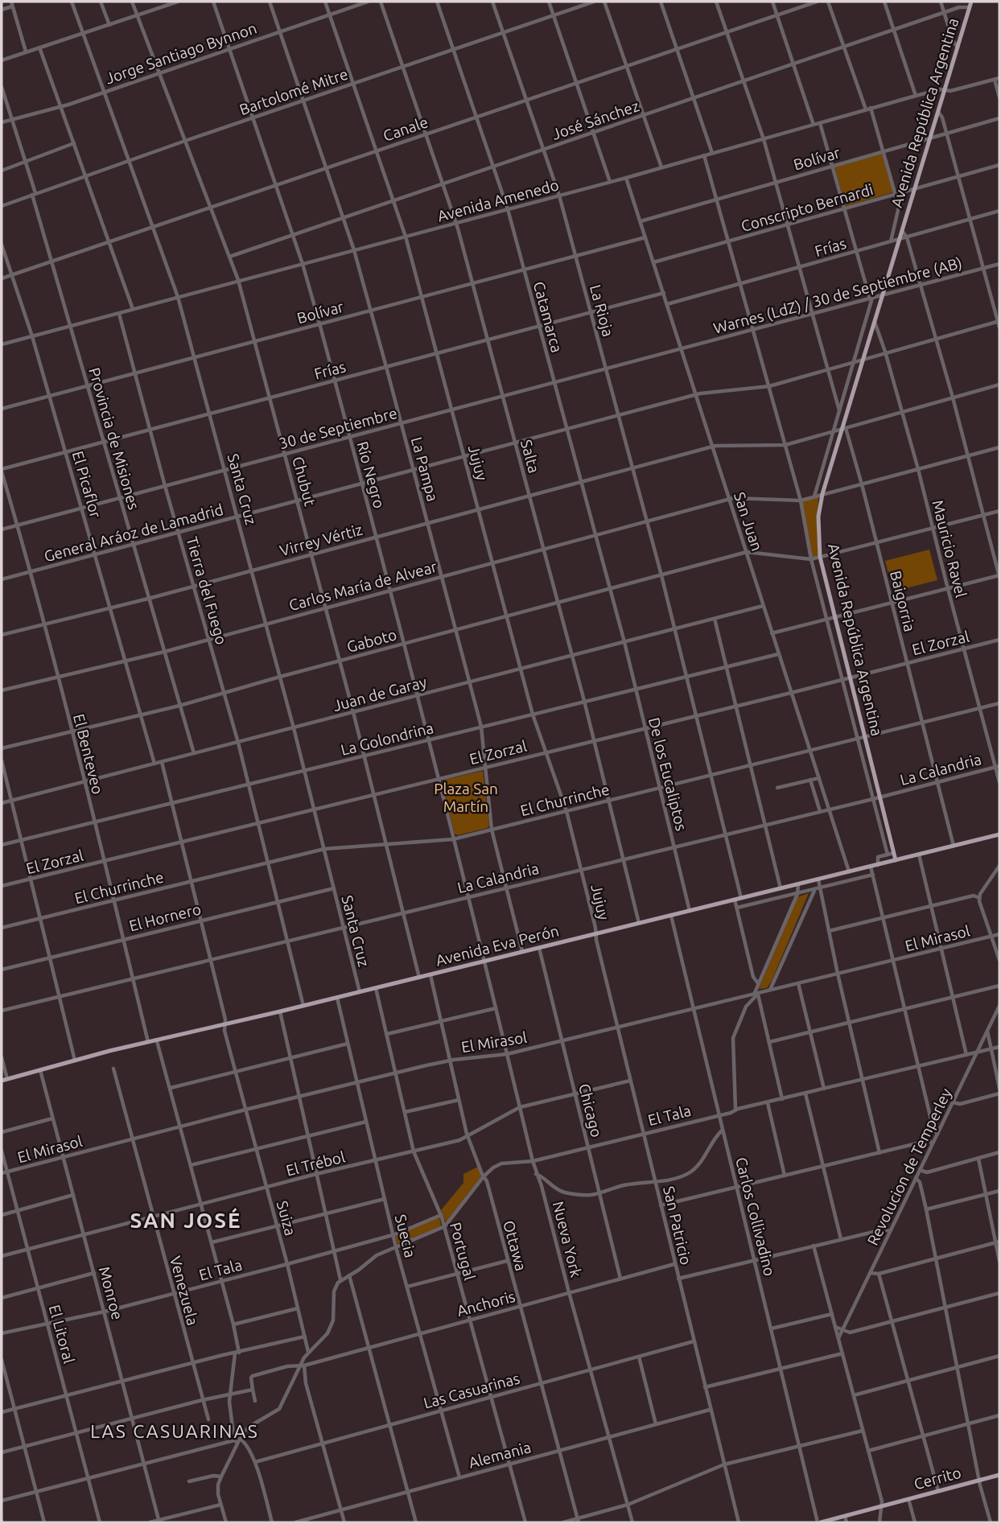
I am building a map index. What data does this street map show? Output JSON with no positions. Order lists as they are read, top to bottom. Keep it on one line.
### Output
{"streets":{"main road":["Avenida República Argentina","Avenida Eva Perón","Cerrito"],"street":["Jorge Santiago Bynnon","Bartolomé Mitre","José Sánchez","Canale","Bolívar","Avenida Amenedo","Conscripto Bernardi","Frías","Warnes (LdZ) / 30 de Septiembre (AB)","La Rioja","Catamarca","30 de Septiembre","Provincia de Misiones","Salta","Jujuy","La Pampa","Río Negro","Chubut","El Picaflor","Santa Cruz","San Juan","General Aráoz de Lamadrid","Virrey Vértiz","Mauricio Ravel","Carlos María de Alvear","Tierra del Fuego","Baigorria","Gaboto","El Zorzal","Juan de Garay","La Golondrina","El Benteveo","La Calandria","De los Eucaliptos","El Churrinche","El Hornero","El Mirasol","Chicago","El Tala","El Trébol","Revolucion de Temperley","Carlos Collivadino","Suiza","San Patricio","Suecia","Nueva York","Ottawa","Portugal","Venezuela","Monroe","Anchoris","El Litoral","Las Casuarinas","Alemania"]},"crossings":[["Jorge Santiago Bynnon","Provincia de Misiones"],["Jorge Santiago Bynnon","Jujuy"],["Jorge Santiago Bynnon","La Pampa"],["Jorge Santiago Bynnon","Río Negro"],["Jorge Santiago Bynnon","Chubut"],["Jorge Santiago Bynnon","Santa Cruz"],["Bartolomé Mitre","La Rioja"],["Bartolomé Mitre","Catamarca"],["Bartolomé Mitre","Provincia de Misiones"],["Bartolomé Mitre","Salta"],["Bartolomé Mitre","Jujuy"],["Bartolomé Mitre","La Pampa"],["Bartolomé Mitre","Río Negro"],["Bartolomé Mitre","Chubut"],["Bartolomé Mitre","Santa Cruz"],["Avenida República Argentina","José Sánchez"],["Avenida República Argentina","Bolívar"],["Avenida República Argentina","Avenida Amenedo"],["Avenida República Argentina","Conscripto Bernardi"],["Avenida República Argentina","Frías"],["Avenida República Argentina","Warnes (LdZ) / 30 de Septiembre (AB)"],["Avenida República Argentina","General Aráoz de Lamadrid"],["Avenida República Argentina","Virrey Vértiz"],["Avenida República Argentina","Mauricio Ravel"],["Avenida República Argentina","Carlos María de Alvear"],["Avenida República Argentina","Baigorria"],["Avenida República Argentina","El Zorzal"],["Avenida República Argentina","La Calandria"],["Avenida República Argentina","El Churrinche"],["Avenida República Argentina","Avenida Eva Perón"],["José Sánchez","La Rioja"],["José Sánchez","Catamarca"],["José Sánchez","Salta"],["José Sánchez","Jujuy"],["José Sánchez","La Pampa"],["José Sánchez","Río Negro"],["José Sánchez","Chubut"],["Canale","La Rioja"],["Canale","Catamarca"],["Canale","Provincia de Misiones"],["Canale","Salta"],["Canale","Jujuy"],["Canale","La Pampa"],["Canale","Río Negro"],["Canale","Chubut"],["Canale","El Picaflor"],["Canale","Santa Cruz"],["Bolívar","La Rioja"],["Bolívar","Catamarca"],["Bolívar","Provincia de Misiones"],["Bolívar","Salta"],["Bolívar","Jujuy"],["Bolívar","La Pampa"],["Bolívar","Río Negro"],["Bolívar","Chubut"],["Bolívar","El Picaflor"],["Bolívar","Santa Cruz"],["Bolívar","San Juan"],["Bolívar","Tierra del Fuego"],["Avenida Amenedo","La Rioja"],["Avenida Amenedo","Catamarca"],["Avenida Amenedo","Provincia de Misiones"],["Avenida Amenedo","Salta"],["Avenida Amenedo","Jujuy"],["Avenida Amenedo","La Pampa"],["Avenida Amenedo","Río Negro"],["Avenida Amenedo","Chubut"],["Avenida Amenedo","El Picaflor"],["Avenida Amenedo","Santa Cruz"],["Avenida Amenedo","San Juan"],["Avenida Amenedo","Tierra del Fuego"],["Conscripto Bernardi","San Juan"],["Frías","La Rioja"],["Frías","Catamarca"],["Frías","Provincia de Misiones"],["Frías","Salta"],["Frías","Jujuy"],["Frías","La Pampa"],["Frías","Río Negro"],["Frías","Chubut"],["Frías","El Picaflor"],["Frías","Santa Cruz"],["Frías","San Juan"],["Frías","Tierra del Fuego"],["Frías","El Benteveo"],["Warnes (LdZ) / 30 de Septiembre (AB)","30 de Septiembre"],["Warnes (LdZ) / 30 de Septiembre (AB)","San Juan"],["La Rioja","30 de Septiembre"],["La Rioja","General Aráoz de Lamadrid"],["La Rioja","Virrey Vértiz"],["La Rioja","Carlos María de Alvear"],["La Rioja","Gaboto"],["La Rioja","El Zorzal"],["La Rioja","Juan de Garay"],["La Rioja","La Golondrina"],["La Rioja","La Calandria"],["La Rioja","El Churrinche"],["La Rioja","Avenida Eva Perón"],["Catamarca","30 de Septiembre"],["Catamarca","General Aráoz de Lamadrid"],["Catamarca","Virrey Vértiz"],["Catamarca","Carlos María de Alvear"],["Catamarca","Gaboto"],["Catamarca","Juan de Garay"],["Catamarca","De los Eucaliptos"],["30 de Septiembre","Provincia de Misiones"],["30 de Septiembre","Salta"],["30 de Septiembre","Jujuy"],["30 de Septiembre","La Pampa"],["30 de Septiembre","Río Negro"],["30 de Septiembre","Chubut"],["30 de Septiembre","El Picaflor"],["30 de Septiembre","Santa Cruz"],["30 de Septiembre","San Juan"],["30 de Septiembre","Tierra del Fuego"],["30 de Septiembre","El Benteveo"],["Provincia de Misiones","General Aráoz de Lamadrid"],["Provincia de Misiones","Virrey Vértiz"],["Provincia de Misiones","Carlos María de Alvear"],["Provincia de Misiones","Gaboto"],["Provincia de Misiones","Juan de Garay"],["Salta","General Aráoz de Lamadrid"],["Salta","Virrey Vértiz"],["Salta","Carlos María de Alvear"],["Salta","Gaboto"],["Salta","El Zorzal"],["Salta","Juan de Garay"],["Salta","La Golondrina"],["Salta","La Calandria"],["Salta","El Churrinche"],["Salta","Avenida Eva Perón"],["Jujuy","General Aráoz de Lamadrid"],["Jujuy","Virrey Vértiz"],["Jujuy","Carlos María de Alvear"],["Jujuy","Gaboto"],["Jujuy","El Zorzal"],["Jujuy","Juan de Garay"],["Jujuy","La Golondrina"],["Jujuy","La Calandria"],["Jujuy","El Churrinche"],["Jujuy","Avenida Eva Perón"],["Jujuy","San Patricio"],["La Pampa","General Aráoz de Lamadrid"],["La Pampa","Virrey Vértiz"],["La Pampa","Carlos María de Alvear"],["La Pampa","Gaboto"],["La Pampa","El Zorzal"],["La Pampa","Juan de Garay"],["La Pampa","La Golondrina"],["La Pampa","La Calandria"],["La Pampa","El Churrinche"],["La Pampa","Avenida Eva Perón"],["Río Negro","General Aráoz de Lamadrid"],["Río Negro","Virrey Vértiz"],["Río Negro","Carlos María de Alvear"],["Río Negro","Gaboto"],["Río Negro","El Zorzal"],["Río Negro","Juan de Garay"],["Río Negro","La Golondrina"],["Río Negro","La Calandria"],["Río Negro","El Churrinche"],["Río Negro","Avenida Eva Perón"],["Río Negro","Nueva York"],["Chubut","General Aráoz de Lamadrid"],["Chubut","Virrey Vértiz"],["Chubut","Carlos María de Alvear"],["Chubut","Gaboto"],["Chubut","El Zorzal"],["Chubut","Juan de Garay"],["Chubut","La Golondrina"],["Chubut","La Calandria"],["Chubut","El Churrinche"],["Chubut","Avenida Eva Perón"],["El Picaflor","General Aráoz de Lamadrid"],["El Picaflor","Virrey Vértiz"],["El Picaflor","Carlos María de Alvear"],["El Picaflor","Gaboto"],["El Picaflor","Juan de Garay"],["Santa Cruz","General Aráoz de Lamadrid"],["Santa Cruz","Virrey Vértiz"],["Santa Cruz","Carlos María de Alvear"],["Santa Cruz","Gaboto"],["Santa Cruz","El Zorzal"],["Santa Cruz","Juan de Garay"],["Santa Cruz","La Golondrina"],["Santa Cruz","La Calandria"],["Santa Cruz","El Churrinche"],["Santa Cruz","El Hornero"],["Santa Cruz","Avenida Eva Perón"],["San Juan","General Aráoz de Lamadrid"],["San Juan","Virrey Vértiz"],["San Juan","Carlos María de Alvear"],["San Juan","Gaboto"],["San Juan","El Zorzal"],["San Juan","Juan de Garay"],["San Juan","La Golondrina"],["San Juan","La Calandria"],["San Juan","El Churrinche"],["San Juan","Avenida Eva Perón"],["General Aráoz de Lamadrid","Mauricio Ravel"],["General Aráoz de Lamadrid","Tierra del Fuego"],["General Aráoz de Lamadrid","El Benteveo"],["Virrey Vértiz","Mauricio Ravel"],["Virrey Vértiz","Tierra del Fuego"],["Virrey Vértiz","Baigorria"],["Virrey Vértiz","El Benteveo"],["Mauricio Ravel","Carlos María de Alvear"],["Mauricio Ravel","El Zorzal"],["Mauricio Ravel","La Calandria"],["Mauricio Ravel","El Churrinche"],["Carlos María de Alvear","Tierra del Fuego"],["Carlos María de Alvear","Baigorria"],["Carlos María de Alvear","El Benteveo"],["Tierra del Fuego","Gaboto"],["Tierra del Fuego","El Zorzal"],["Tierra del Fuego","Juan de Garay"],["Tierra del Fuego","La Golondrina"],["Tierra del Fuego","La Calandria"],["Tierra del Fuego","El Churrinche"],["Tierra del Fuego","El Hornero"],["Tierra del Fuego","Avenida Eva Perón"],["Baigorria","El Zorzal"],["Baigorria","La Calandria"],["Baigorria","El Churrinche"],["Baigorria","Avenida Eva Perón"],["Gaboto","El Benteveo"],["El Zorzal","El Benteveo"],["El Zorzal","De los Eucaliptos"],["Juan de Garay","El Benteveo"],["Juan de Garay","De los Eucaliptos"],["La Golondrina","El Benteveo"],["La Golondrina","De los Eucaliptos"],["El Benteveo","La Calandria"],["El Benteveo","El Churrinche"],["El Benteveo","El Hornero"],["El Benteveo","Avenida Eva Perón"],["La Calandria","De los Eucaliptos"],["De los Eucaliptos","El Churrinche"],["De los Eucaliptos","Avenida Eva Perón"],["El Mirasol","Chicago"],["El Mirasol","Carlos Collivadino"],["El Mirasol","Suiza"],["El Mirasol","San Patricio"],["El Mirasol","Suecia"],["El Mirasol","Nueva York"],["El Mirasol","Ottawa"],["El Mirasol","Portugal"],["El Mirasol","Venezuela"],["El Mirasol","Monroe"],["El Mirasol","El Litoral"],["Avenida Eva Perón","Chicago"],["Avenida Eva Perón","Carlos Collivadino"],["Avenida Eva Perón","Suiza"],["Avenida Eva Perón","San Patricio"],["Avenida Eva Perón","Suecia"],["Avenida Eva Perón","Nueva York"],["Avenida Eva Perón","Ottawa"],["Avenida Eva Perón","Portugal"],["Avenida Eva Perón","Monroe"],["Chicago","El Tala"],["Chicago","El Trébol"],["Chicago","Anchoris"],["El Tala","Revolucion de Temperley"],["El Tala","Carlos Collivadino"],["El Tala","Suiza"],["El Tala","San Patricio"],["El Tala","Suecia"],["El Tala","Nueva York"],["El Tala","Ottawa"],["El Tala","Portugal"],["El Tala","Venezuela"],["El Tala","Monroe"],["El Tala","El Litoral"],["El Trébol","Suiza"],["El Trébol","San Patricio"],["El Trébol","Suecia"],["El Trébol","Nueva York"],["El Trébol","Ottawa"],["El Trébol","Portugal"],["El Trébol","Venezuela"],["El Trébol","Monroe"],["El Trébol","El Litoral"],["Carlos Collivadino","Cerrito"],["San Patricio","Anchoris"],["San Patricio","Las Casuarinas"],["San Patricio","Alemania"],["Suecia","Anchoris"],["Suecia","Las Casuarinas"],["Suecia","Alemania"],["Nueva York","Anchoris"],["Nueva York","Las Casuarinas"],["Nueva York","Alemania"],["Ottawa","Anchoris"],["Ottawa","Las Casuarinas"],["Ottawa","Alemania"],["Portugal","Anchoris"],["Portugal","Las Casuarinas"],["Portugal","Alemania"]],"districts":["SAN JOSÉ","LAS CASUARINAS"],"parks":["Plaza San Martín"]}
